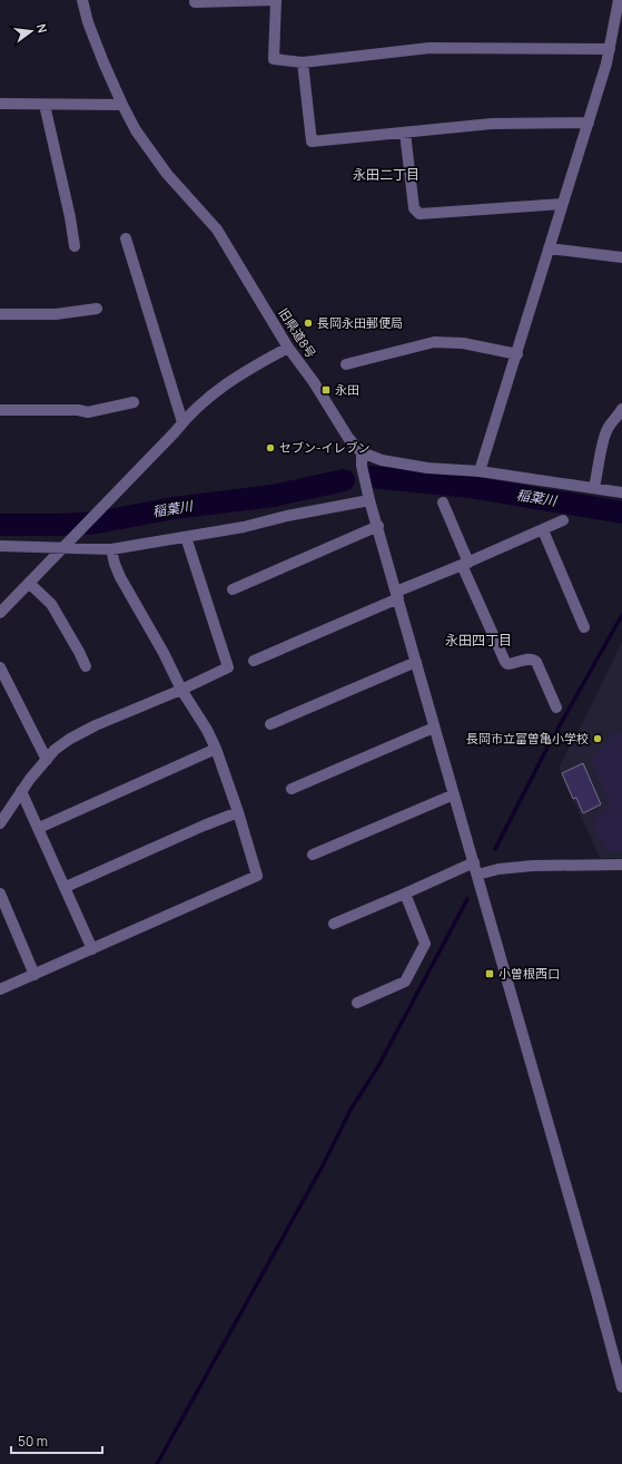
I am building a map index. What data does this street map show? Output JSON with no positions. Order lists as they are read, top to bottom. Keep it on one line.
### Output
{"streets":{"street":["旧県道8号"]},"districts":["永田二丁目","永田四丁目"],"water":["稲葉川"],"places":{"other":["長岡永田郵便局","セブン-イレブン","長岡市立富曽亀小学校"],"transit":["永田","小曽根西口"]},"scale_bar":"50 m","north":"right"}
